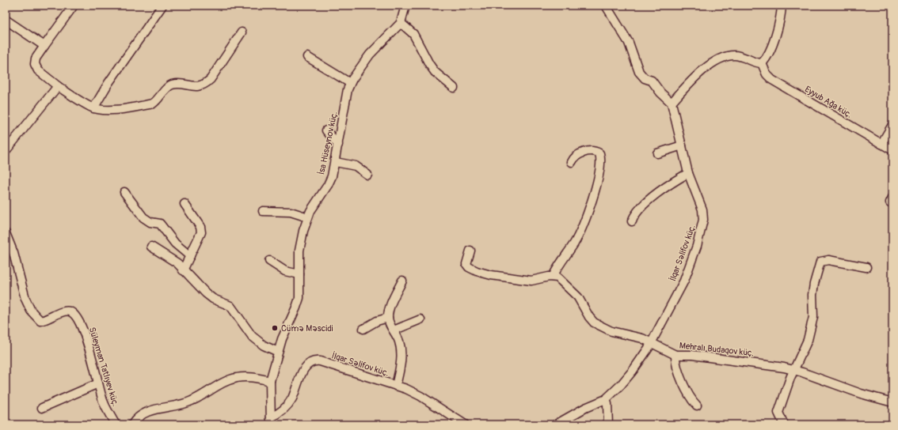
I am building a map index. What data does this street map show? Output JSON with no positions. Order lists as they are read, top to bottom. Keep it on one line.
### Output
{"streets":{"street":["Eyyub Ağa küç.","İsa Hüseynov küç.","İlqar Səlifov küç.","Mehralı Budaqov küç.","Süleyman Tatlıyev küç."]},"crossings":[["İsa Hüseynov küç.","İlqar Səlifov küç."],["İlqar Səlifov küç.","Mehralı Budaqov küç."]],"places":["Cümə Məscidi"]}
